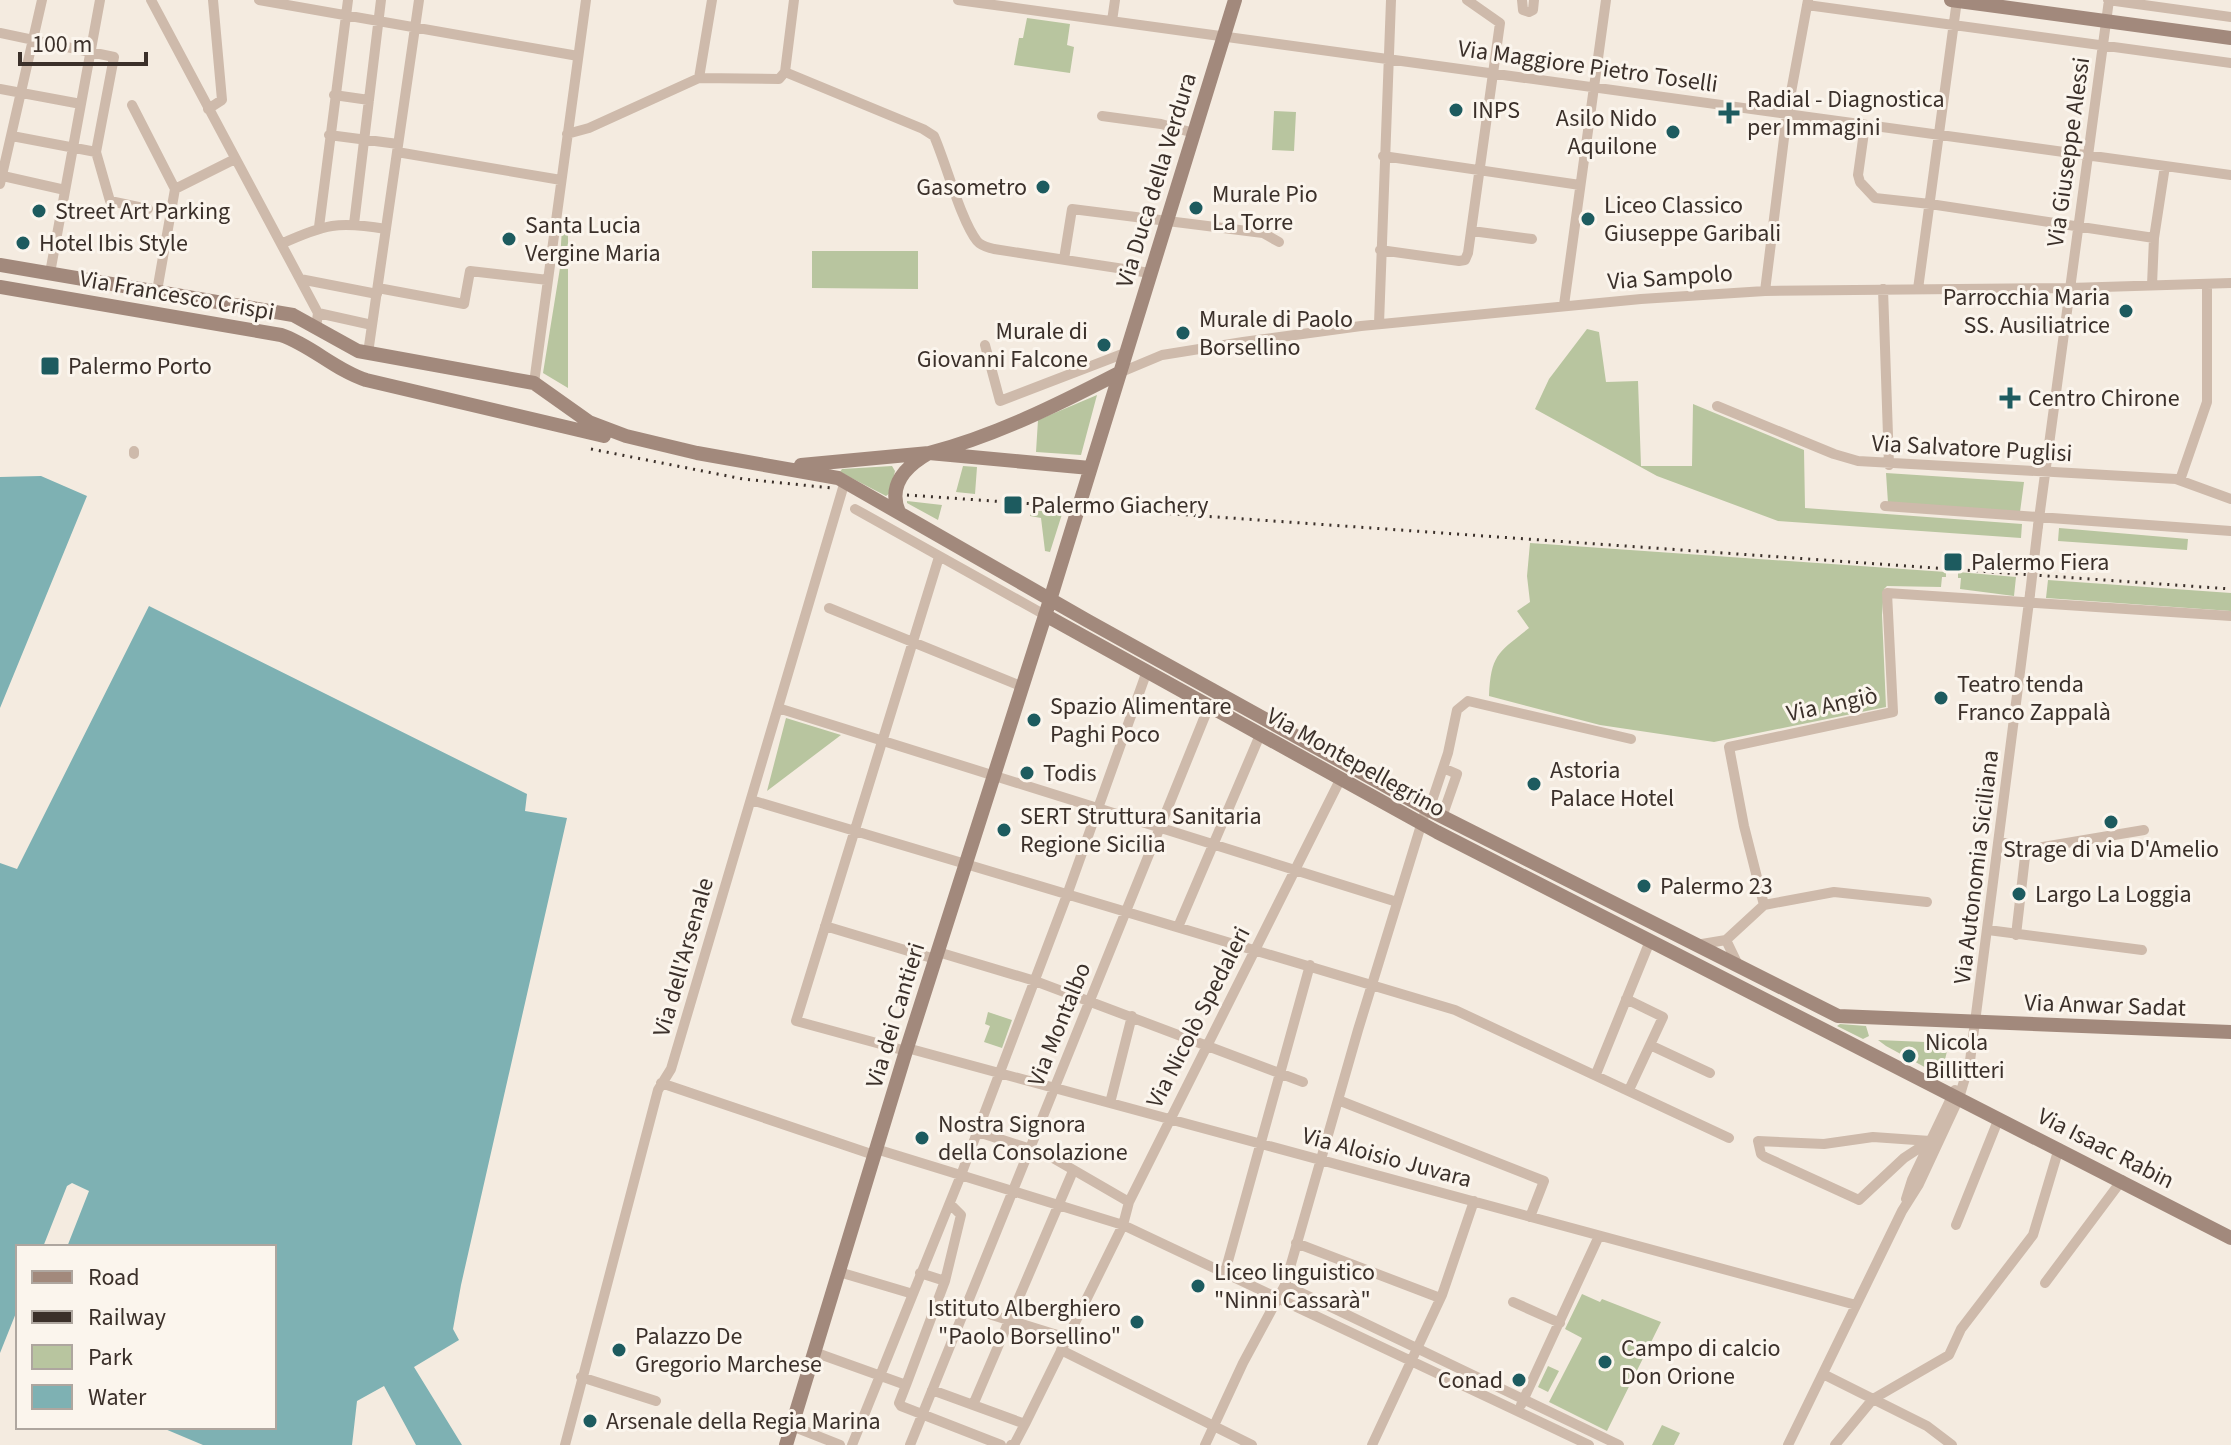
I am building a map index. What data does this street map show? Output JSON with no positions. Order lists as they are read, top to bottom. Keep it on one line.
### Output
{"streets":{"street":["Via Maggiore Pietro Toselli","Via Giuseppe Alessi","Via Duca della Verdura","Via Sampolo","Via Francesco Crispi","Via Salvatore Puglisi","Via Angiò","Via Montepellegrino","Via Autonomia Siciliana","Via dell'Arsenale","Via Anwar Sadat","Via dei Cantieri","Via Nicolò Spedaleri","Via Montalbo","Via Isaac Rabin","Via Aloisio Juvara"]},"crossings":[["Via Maggiore Pietro Toselli","Via Giuseppe Alessi"],["Via Maggiore Pietro Toselli","Via Duca della Verdura"],["Via Giuseppe Alessi","Via Sampolo"],["Via Giuseppe Alessi","Via Salvatore Puglisi"],["Via Giuseppe Alessi","Via Autonomia Siciliana"],["Via Duca della Verdura","Via Sampolo"],["Via Duca della Verdura","Via dei Cantieri"],["Via Angiò","Via Autonomia Siciliana"],["Via Montepellegrino","Via Autonomia Siciliana"],["Via Montepellegrino","Via dell'Arsenale"],["Via Montepellegrino","Via Anwar Sadat"],["Via Montepellegrino","Via dei Cantieri"],["Via Montepellegrino","Via Nicolò Spedaleri"],["Via Montepellegrino","Via Montalbo"],["Via Montepellegrino","Via Isaac Rabin"],["Via Autonomia Siciliana","Via Anwar Sadat"],["Via Autonomia Siciliana","Via Isaac Rabin"],["Via dei Cantieri","Via Aloisio Juvara"],["Via Nicolò Spedaleri","Via Aloisio Juvara"],["Via Montalbo","Via Aloisio Juvara"]],"places":{"other":["INPS","Asilo Nido Aquilone","Gasometro","Murale Pio La Torre","Street Art Parking","Liceo Classico Giuseppe Garibali","Santa Lucia Vergine Maria","Hotel Ibis Style","Parrocchia Maria SS. Ausiliatrice","Murale di Paolo Borsellino","Murale di Giovanni Falcone","Teatro tenda Franco Zappalà","Spazio Alimentare Paghi Poco","Todis","Astoria Palace Hotel","Strage di via D'Amelio","SERT Struttura Sanitaria Regione Sicilia","Palermo 23","Largo La Loggia","Nicola Billitteri","Nostra Signora della Consolazione","Liceo linguistico \"Ninni Cassarà\"","Istituto Alberghiero \"Paolo Borsellino\"","Palazzo De Gregorio Marchese","Campo di calcio Don Orione","Conad","Arsenale della Regia Marina"],"health":["Radial - Diagnostica per Immagini","Centro Chirone"],"transit":["Palermo Porto","Palermo Giachery","Palermo Fiera"]},"legend":["Road","Railway","Park","Water"],"scale_bar":"100 m"}
